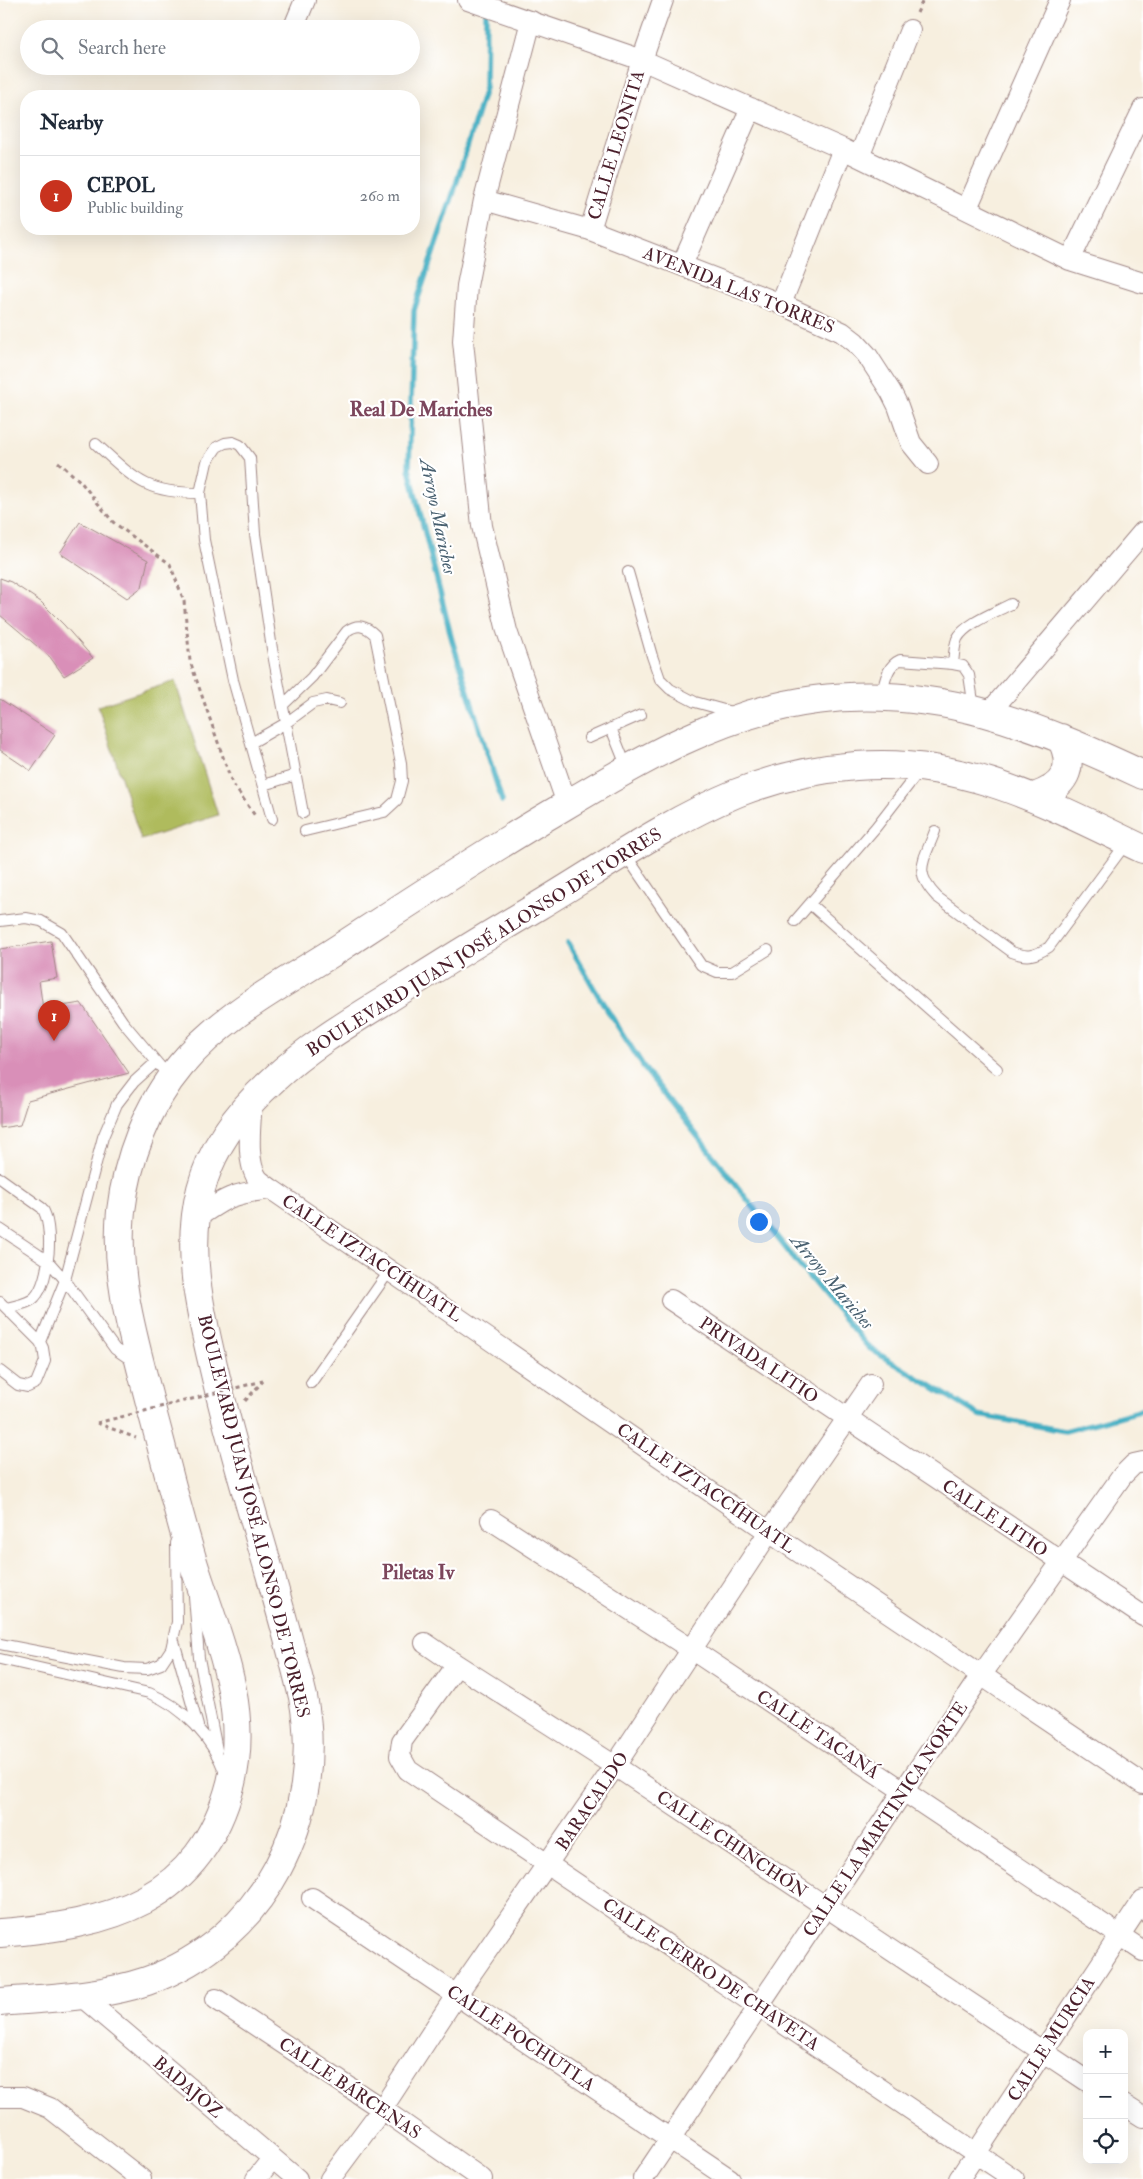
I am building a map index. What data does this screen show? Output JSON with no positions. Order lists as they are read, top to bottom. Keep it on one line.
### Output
{"streets":{"main road":["BOULEVARD JUAN JOSÉ ALONSO DE TORRES"],"street":["CALLE LEONITA","AVENIDA LAS TORRES","CALLE IZTACCÍHUATL","PRIVADA LITIO","CALLE LITIO","CALLE TACANÁ","BARACALDO","CALLE LA MARTINICA NORTE","CALLE CHINCHÓN","CALLE CERRO DE CHAVETA","CALLE POCHUTLA","CALLE MURCIA","BADAJOZ","CALLE BÁRCENAS"]},"crossings":[["CALLE LEONITA","AVENIDA LAS TORRES"],["BOULEVARD JUAN JOSÉ ALONSO DE TORRES","CALLE IZTACCÍHUATL"],["BOULEVARD JUAN JOSÉ ALONSO DE TORRES","BADAJOZ"],["CALLE IZTACCÍHUATL","BARACALDO"],["CALLE IZTACCÍHUATL","CALLE LA MARTINICA NORTE"],["PRIVADA LITIO","CALLE LITIO"],["PRIVADA LITIO","BARACALDO"],["CALLE LITIO","BARACALDO"],["CALLE LITIO","CALLE LA MARTINICA NORTE"],["CALLE TACANÁ","BARACALDO"],["CALLE TACANÁ","CALLE LA MARTINICA NORTE"],["CALLE TACANÁ","CALLE MURCIA"],["BARACALDO","CALLE CHINCHÓN"],["BARACALDO","CALLE CERRO DE CHAVETA"],["BARACALDO","CALLE POCHUTLA"],["BARACALDO","CALLE BÁRCENAS"],["CALLE LA MARTINICA NORTE","CALLE CHINCHÓN"],["CALLE LA MARTINICA NORTE","CALLE CERRO DE CHAVETA"],["CALLE LA MARTINICA NORTE","CALLE POCHUTLA"],["CALLE CHINCHÓN","CALLE CERRO DE CHAVETA"],["CALLE CHINCHÓN","CALLE MURCIA"],["CALLE CERRO DE CHAVETA","CALLE MURCIA"]],"districts":["Real De Mariches","Piletas Iv"],"water":["Arroyo Mariches"],"page":{"search":"Search here","heading":"Nearby","list":[{"mark":"1","name":"CEPOL","note":"Public building","value":"260 m"}],"pins":"1","map_buttons":["+","−"]}}
